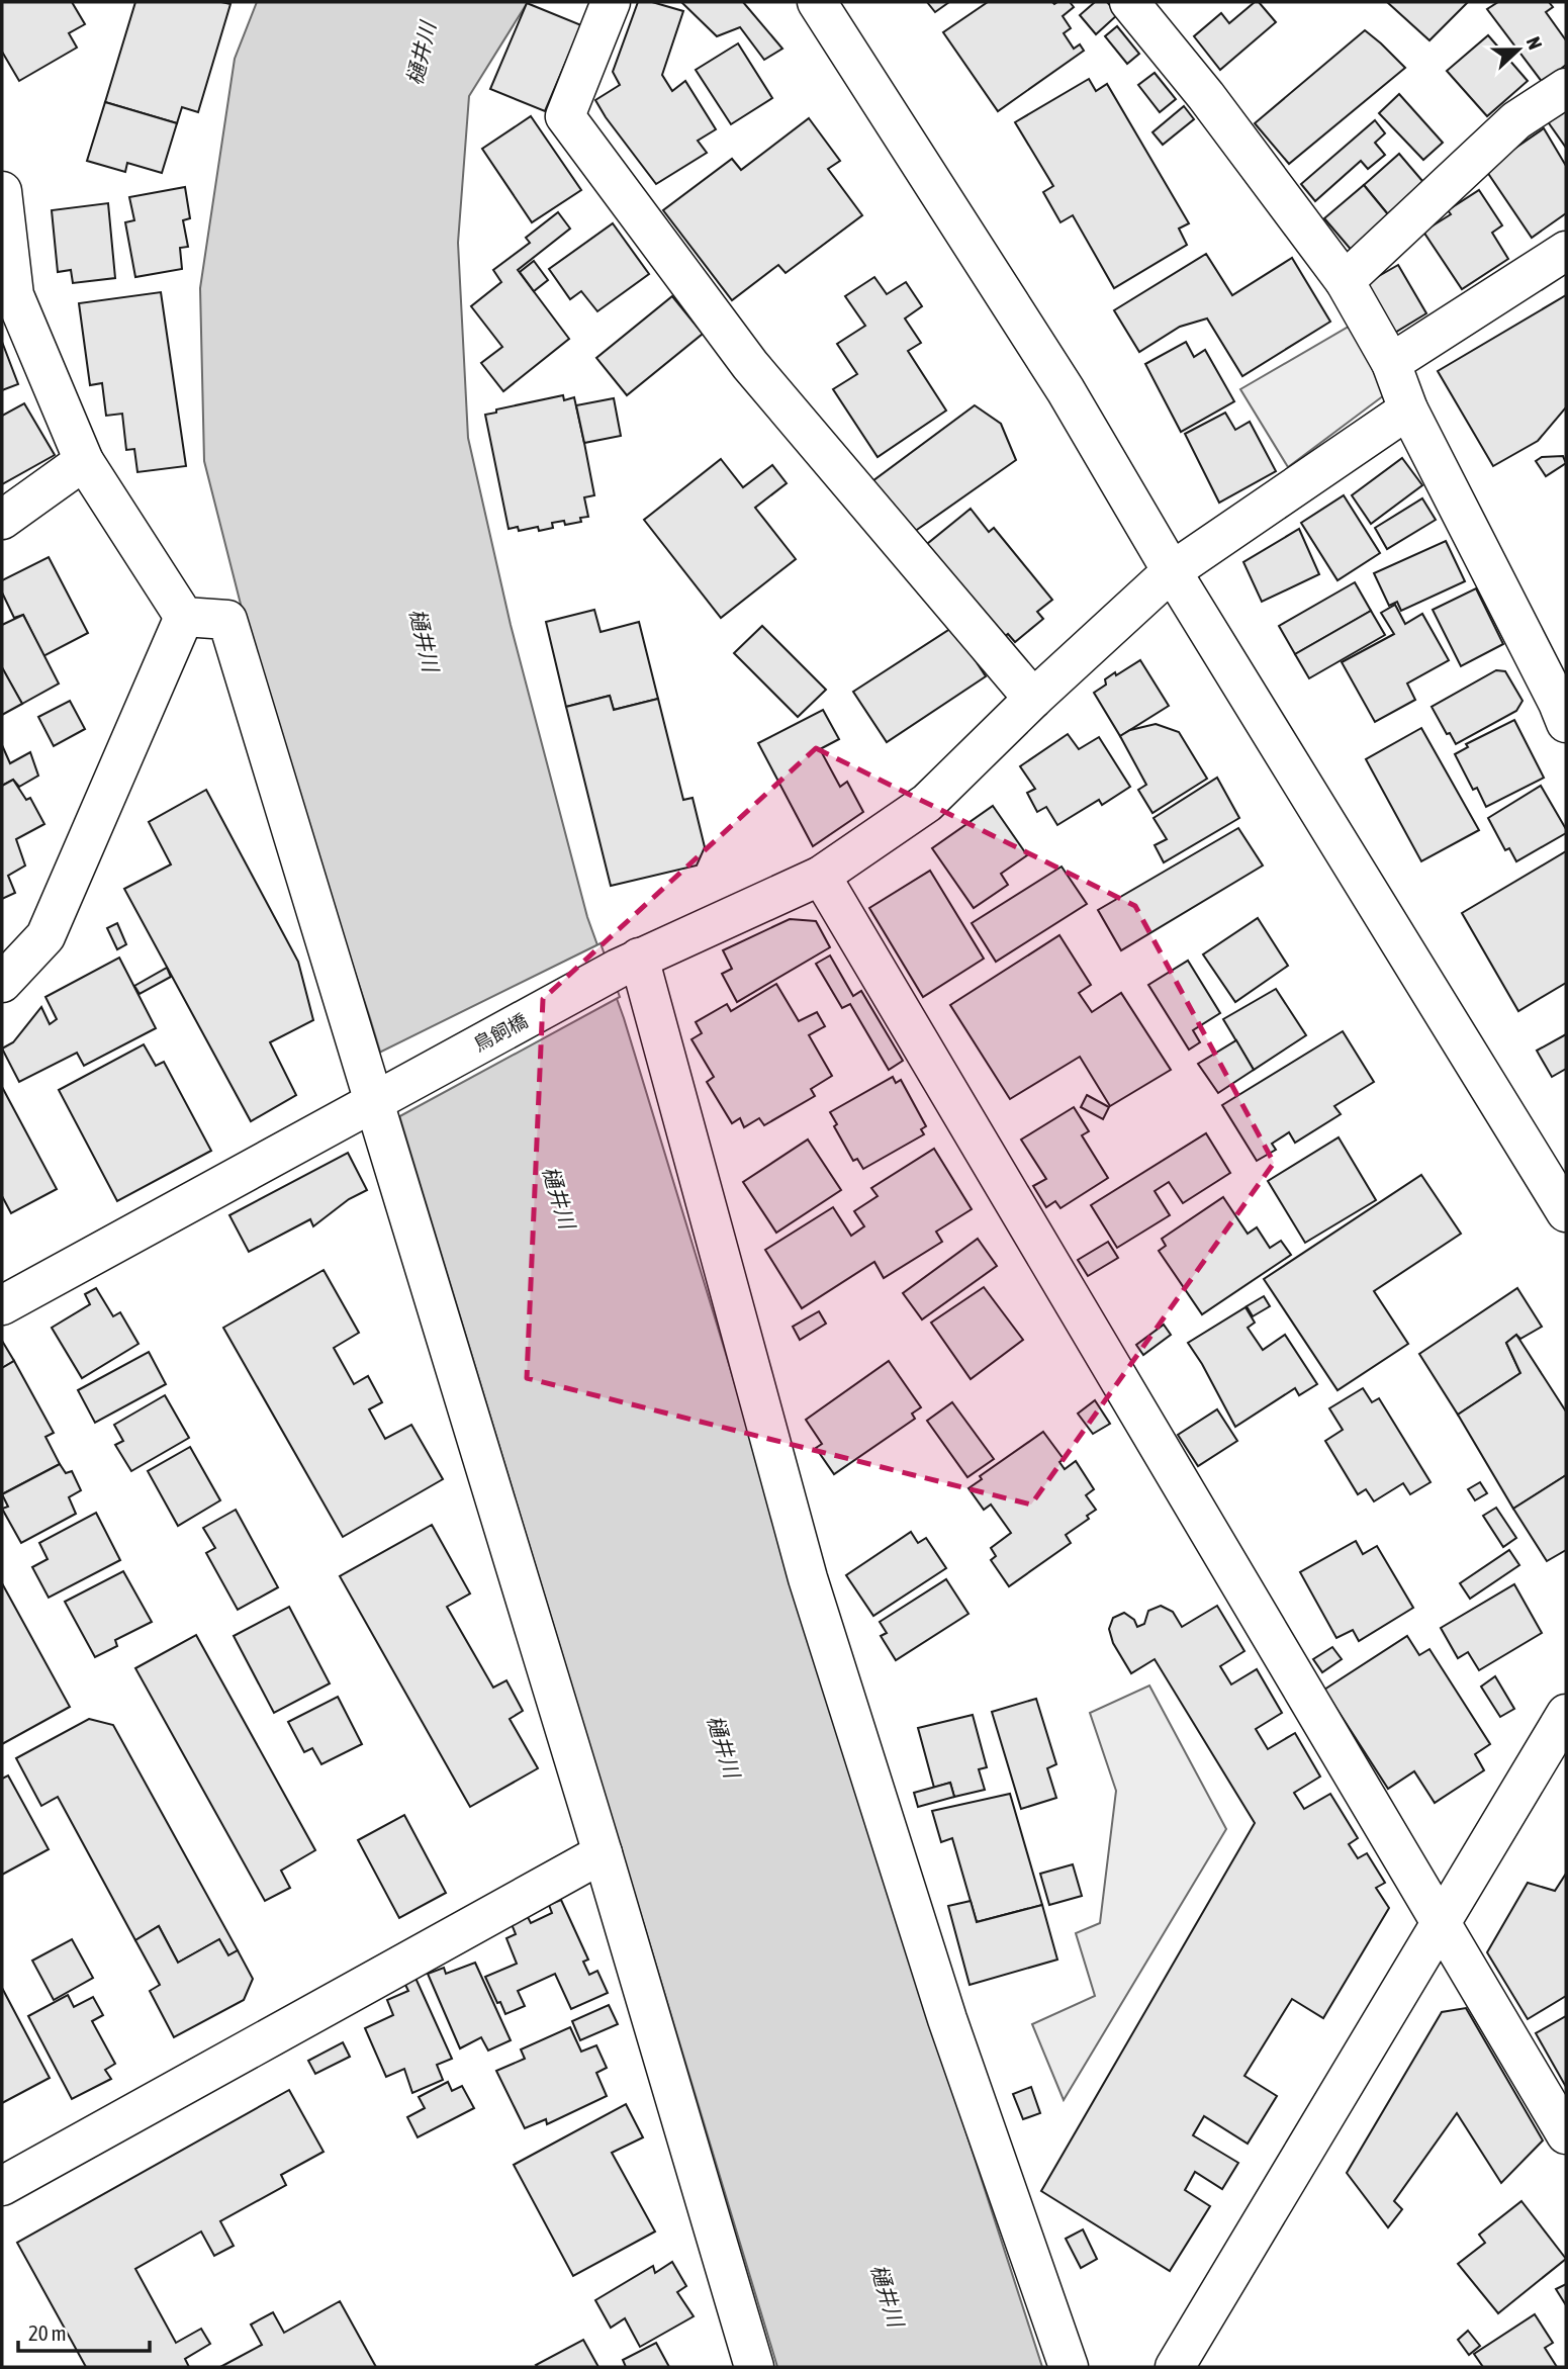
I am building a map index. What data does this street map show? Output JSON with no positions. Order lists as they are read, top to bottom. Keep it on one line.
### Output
{"streets":{"street":["鳥飼橋"]},"water":["樋井川"],"scale_bar":"20 m","north":"right"}
